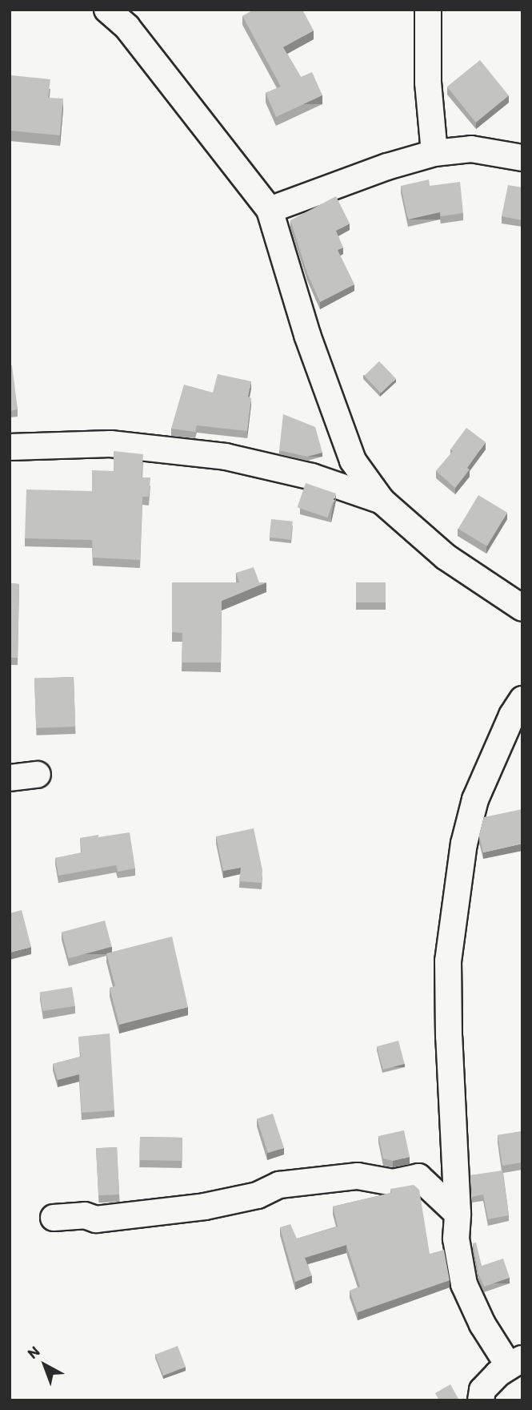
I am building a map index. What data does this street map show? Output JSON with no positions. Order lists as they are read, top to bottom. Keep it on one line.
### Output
{"north":"top left"}
